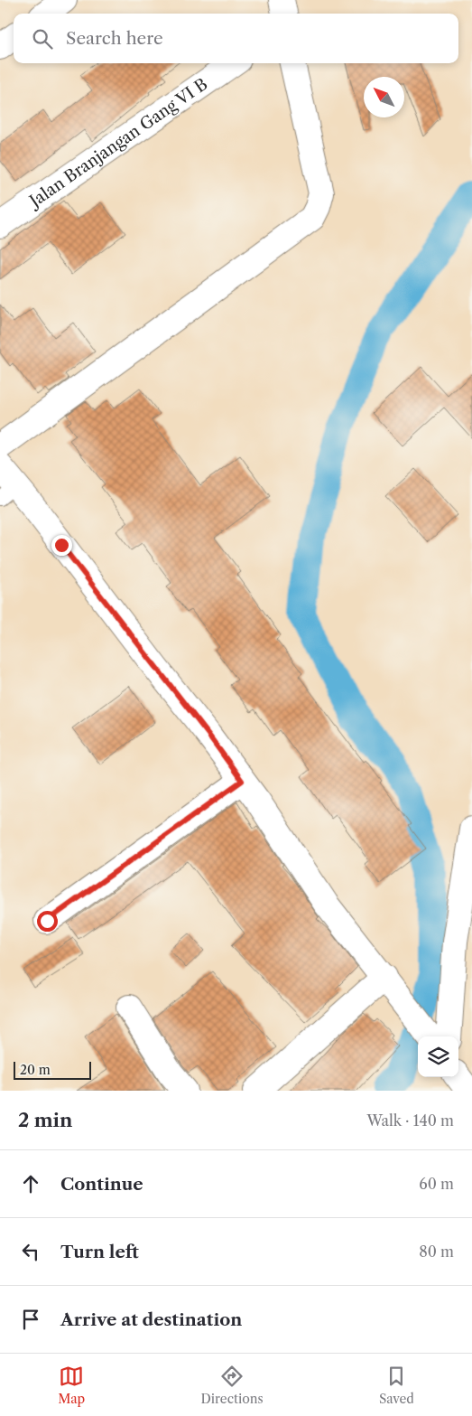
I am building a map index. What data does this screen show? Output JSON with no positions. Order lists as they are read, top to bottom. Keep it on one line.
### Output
{"streets":{"street":["Jalan Branjangan Gang VI B"]},"scale_bar":"20 m","north":"top left","page":{"search":"Search here","scale":"20 m","heading":["2 min","Walk · 140 m"],"list":[["Continue","60 m"],["Turn left","80 m"],"Arrive at destination"],"nav":["Map","Directions","Saved"]}}
